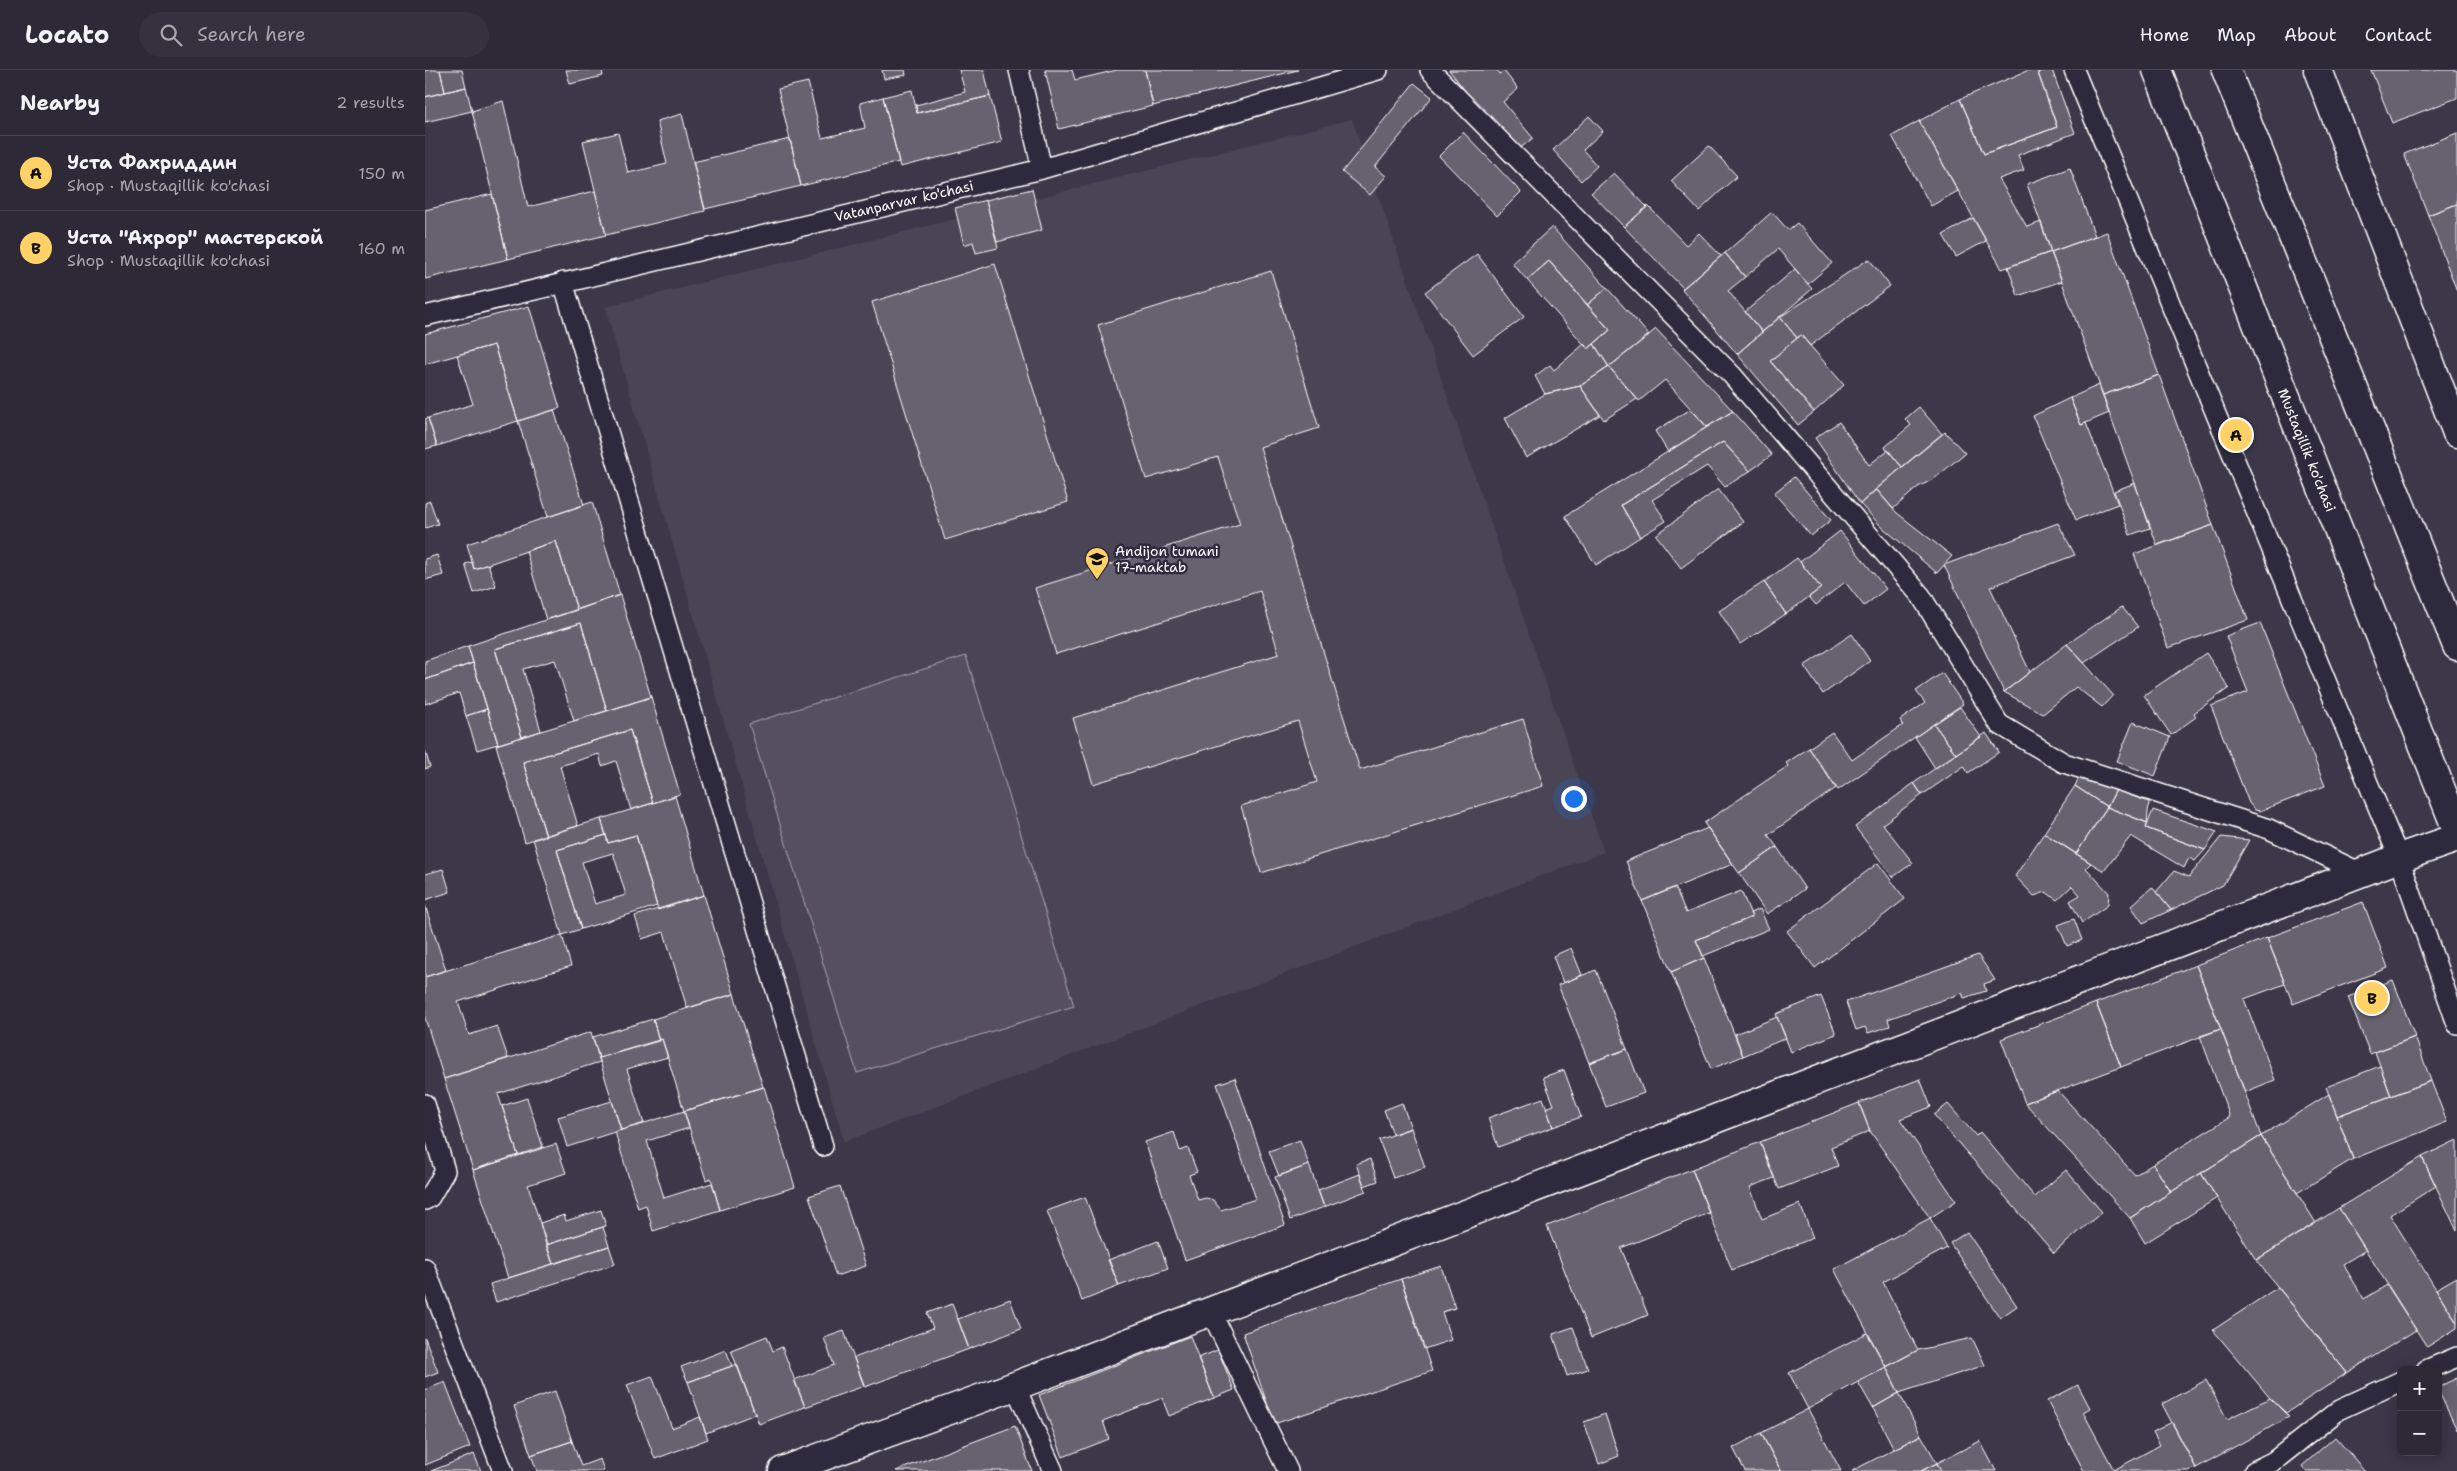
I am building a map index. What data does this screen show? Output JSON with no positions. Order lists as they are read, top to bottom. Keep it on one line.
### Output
{"streets":{"street":["Mustaqillik ko'chasi"],"lane":["Vatanparvar ko'chasi"]},"places":{"school or university":["Andijon tumani 17-maktab"]},"page":{"header":"Locato","search":"Search here","nav":["Home","Map","About","Contact"],"heading":["Nearby","2 results"],"list":[{"mark":"A","name":"Уста Фахриддин","note":"Shop · Mustaqillik ko'chasi","value":"150 m"},{"mark":"B","name":"Уста \"Ахрор\" мастерской","note":"Shop · Mustaqillik ko'chasi","value":"160 m"}],"pins":["A","B"],"map_buttons":["+","−"]}}
